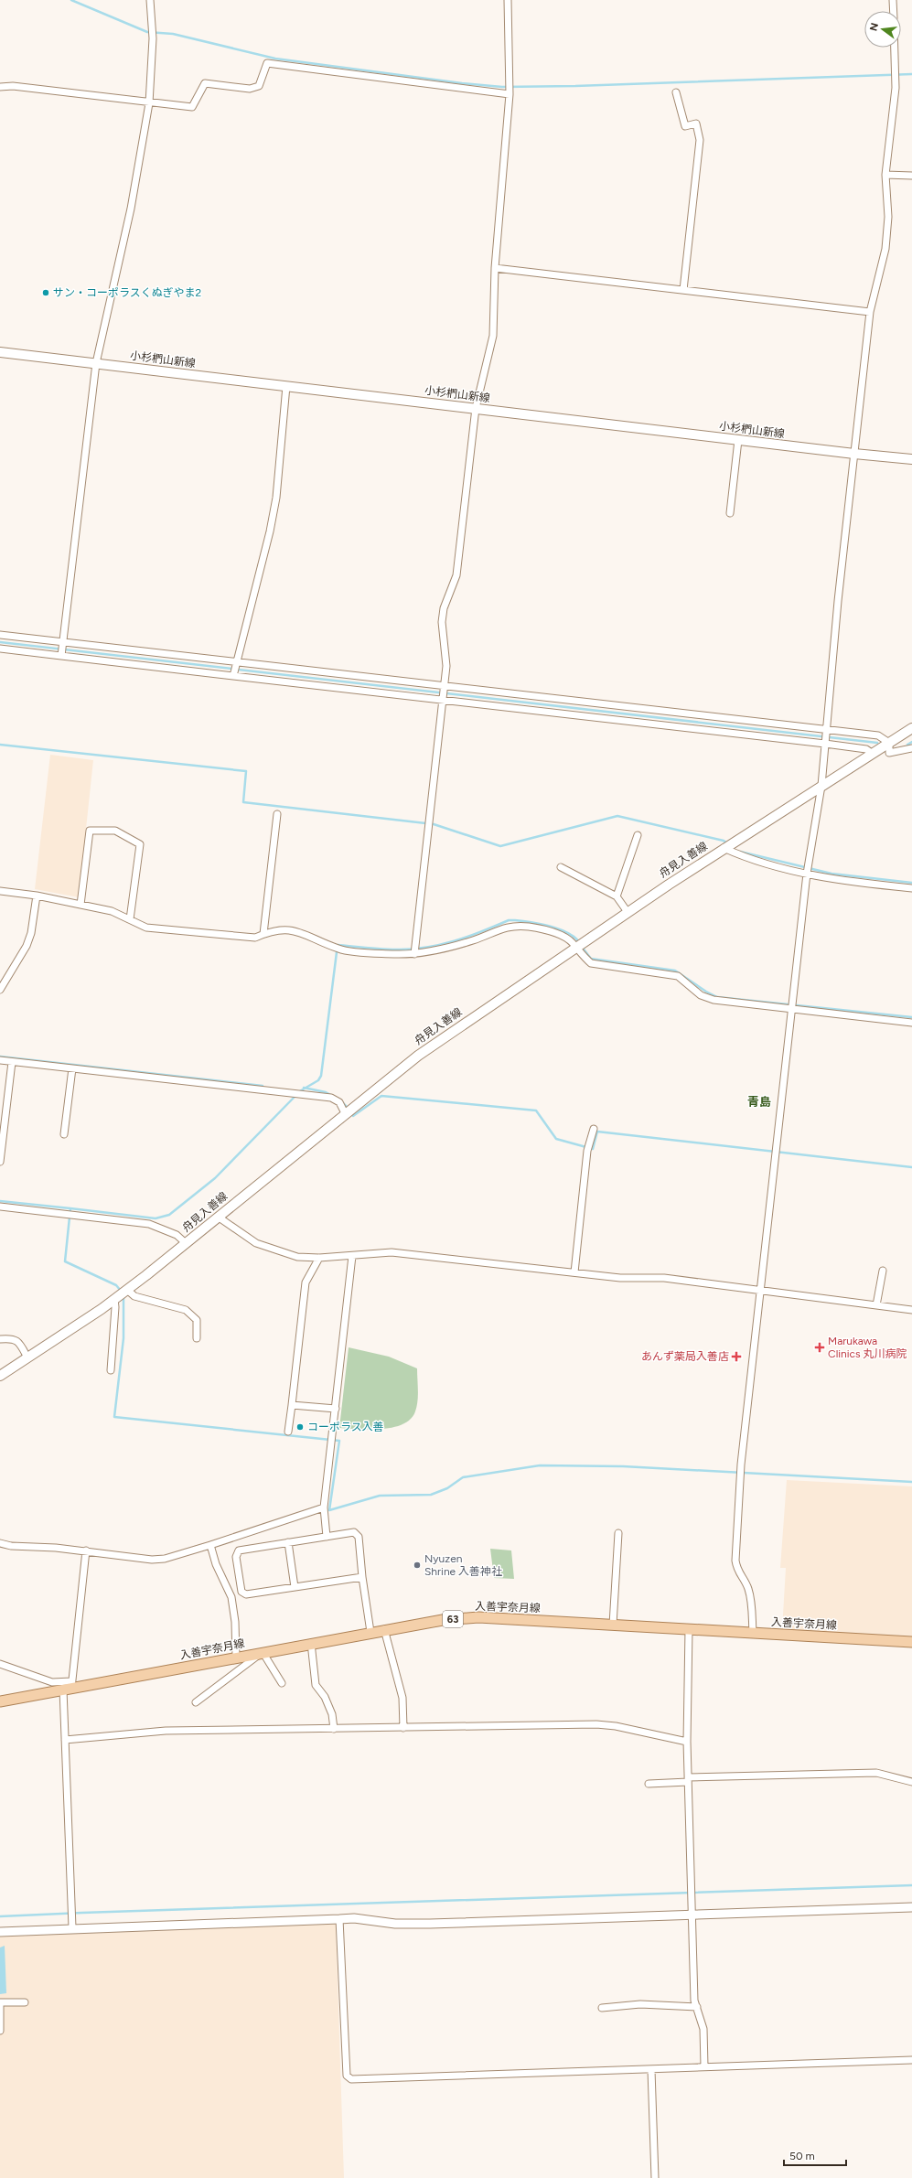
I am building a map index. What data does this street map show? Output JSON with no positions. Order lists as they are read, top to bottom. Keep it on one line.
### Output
{"streets":{"main road":["小杉椚山新線","舟見入善線","入善宇奈月線","63"]},"districts":["青島"],"places":{"other":["サン・コーポラスくぬぎやま2","コーポラス入善","Nyuzen Shrine 入善神社"],"health":["Marukawa Clinics 丸川病院","あんず薬局入善店"]},"scale_bar":"50 m","north":"left"}
